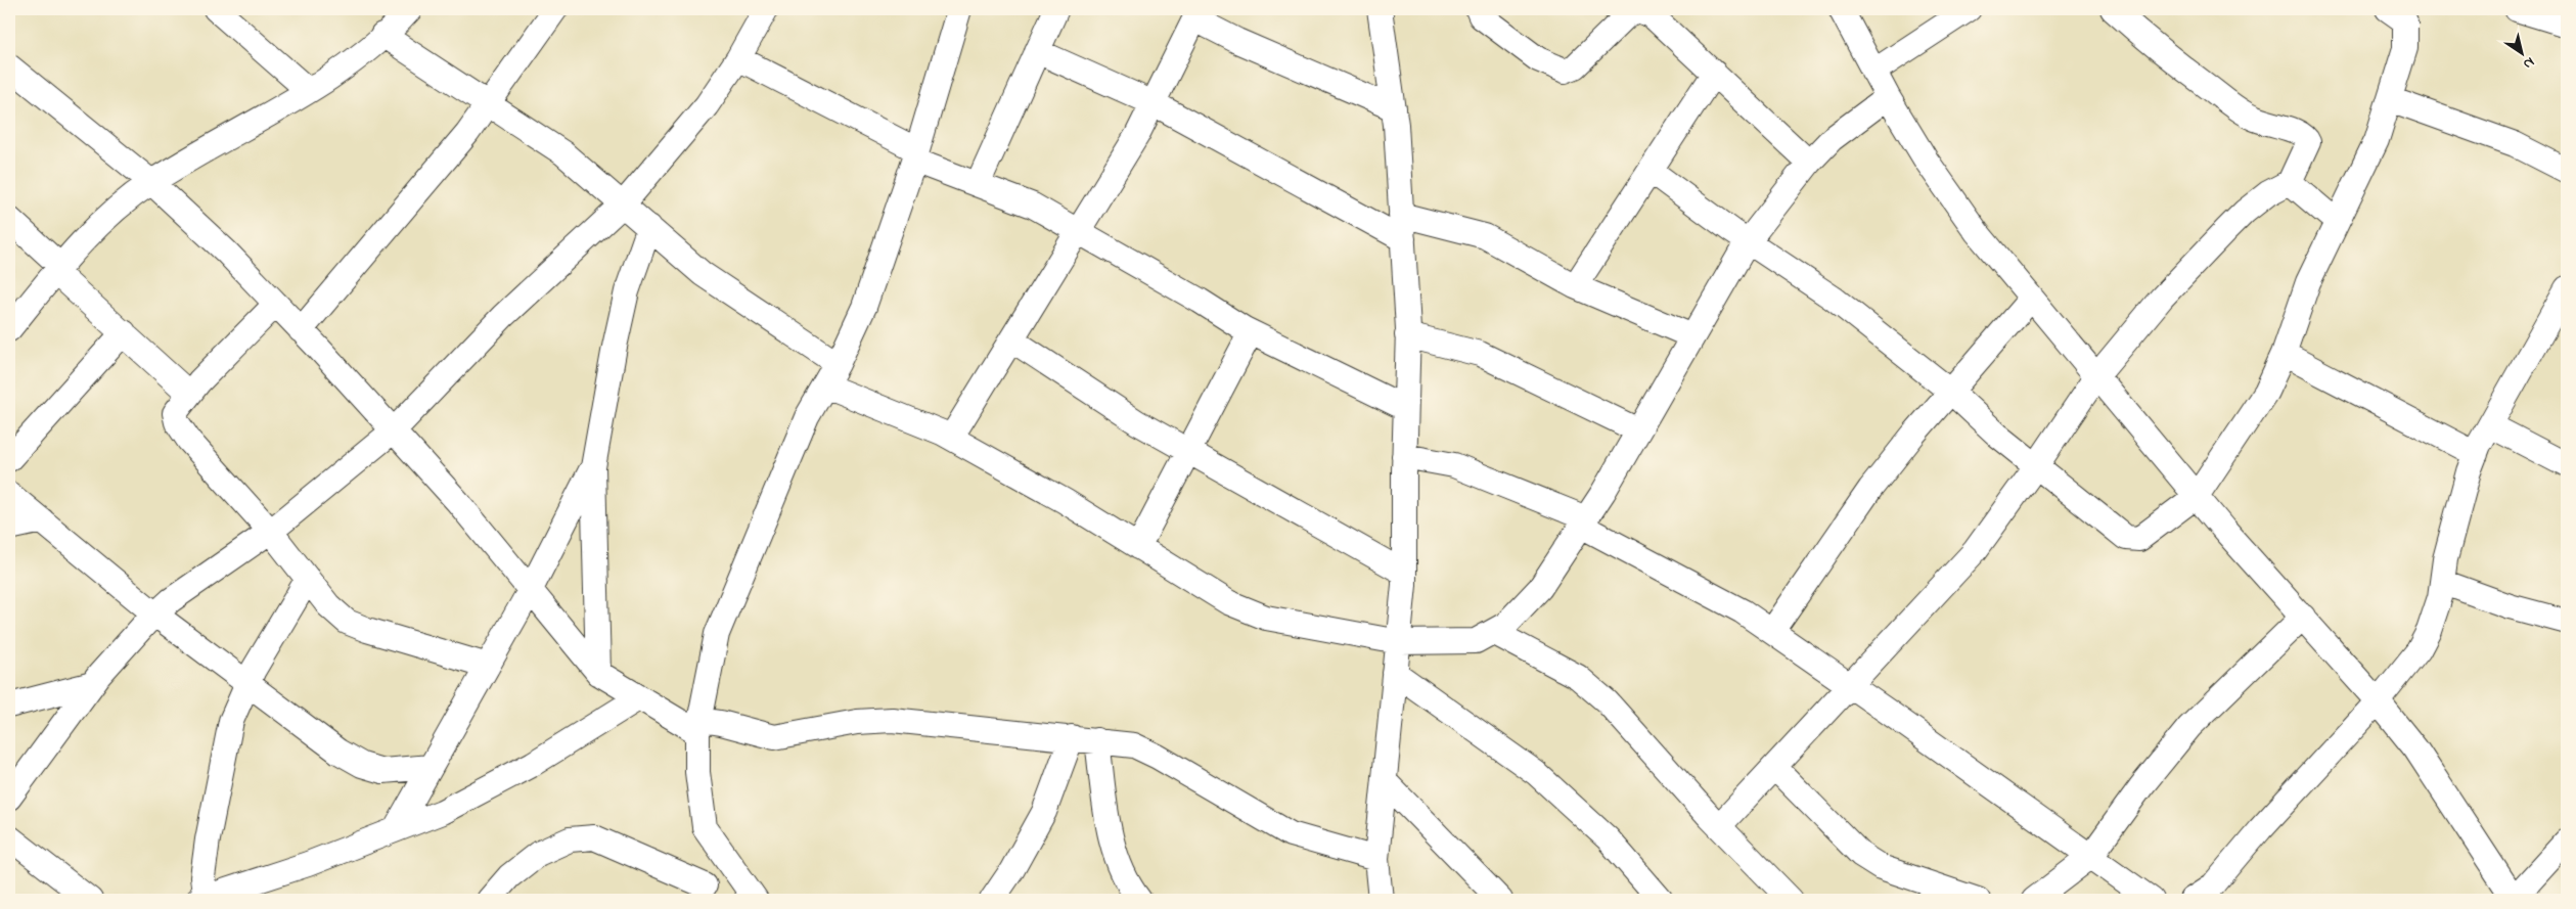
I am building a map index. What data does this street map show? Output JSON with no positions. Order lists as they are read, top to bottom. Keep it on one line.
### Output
{"north":"bottom right"}
